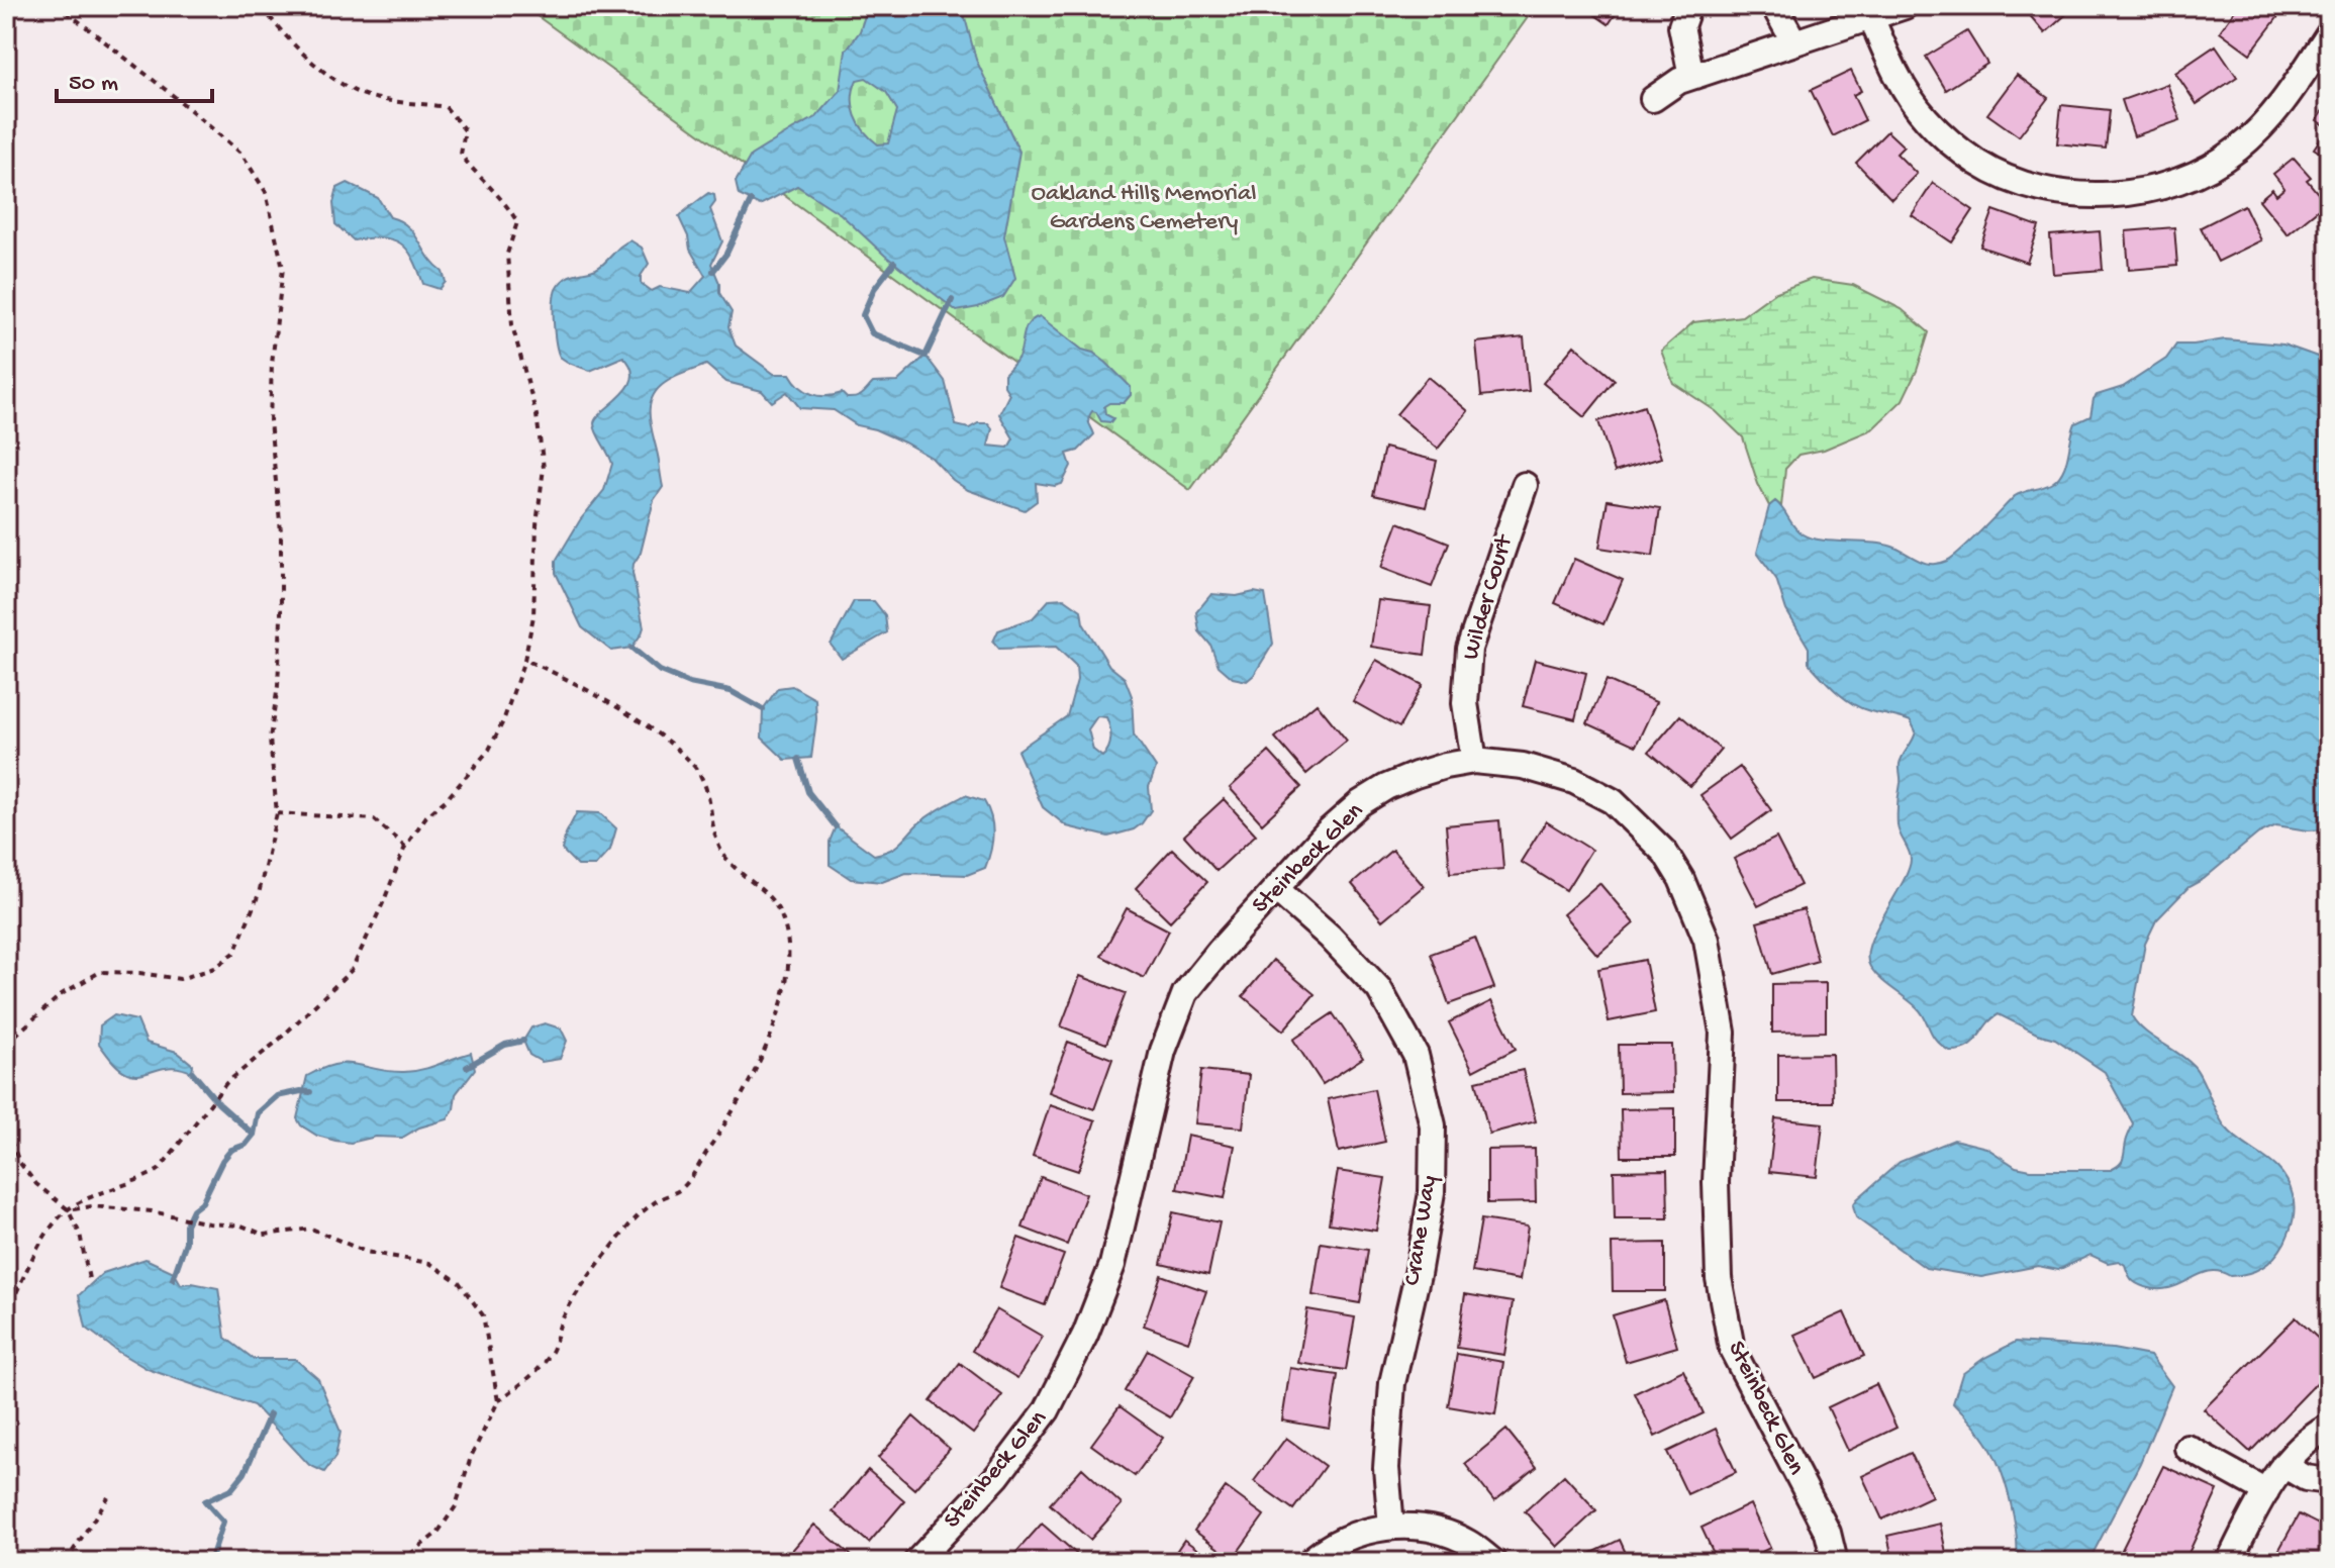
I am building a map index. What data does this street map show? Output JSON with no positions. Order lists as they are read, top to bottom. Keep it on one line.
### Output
{"streets":{"street":["Wilder Court","Steinbeck Glen","Crane Way"]},"crossings":[["Wilder Court","Steinbeck Glen"],["Steinbeck Glen","Crane Way"]],"parks":["Oakland Hills Memorial Gardens Cemetery"],"scale_bar":"50 m"}
